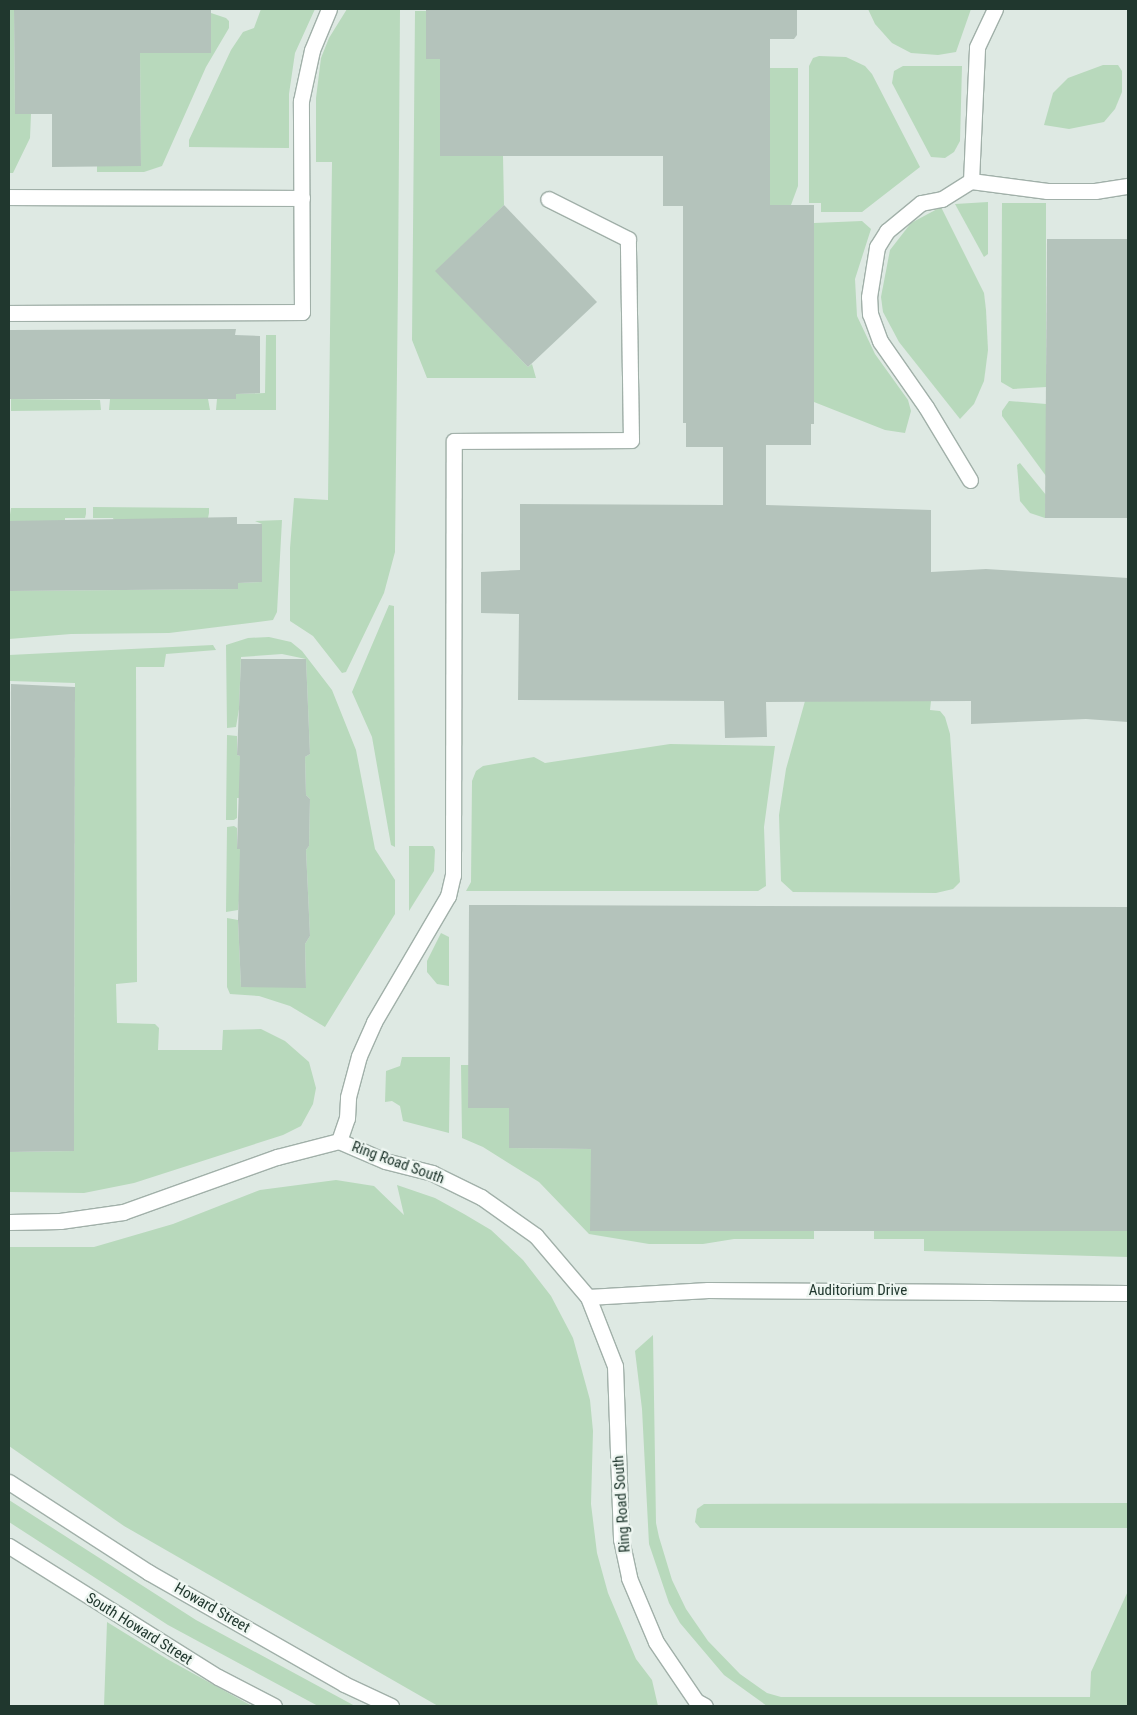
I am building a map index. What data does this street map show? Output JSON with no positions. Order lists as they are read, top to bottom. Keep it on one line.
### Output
{"streets":{"street":["Ring Road South","Auditorium Drive","Howard Street","South Howard Street"]},"crossings":[["Ring Road South","Auditorium Drive"]]}
